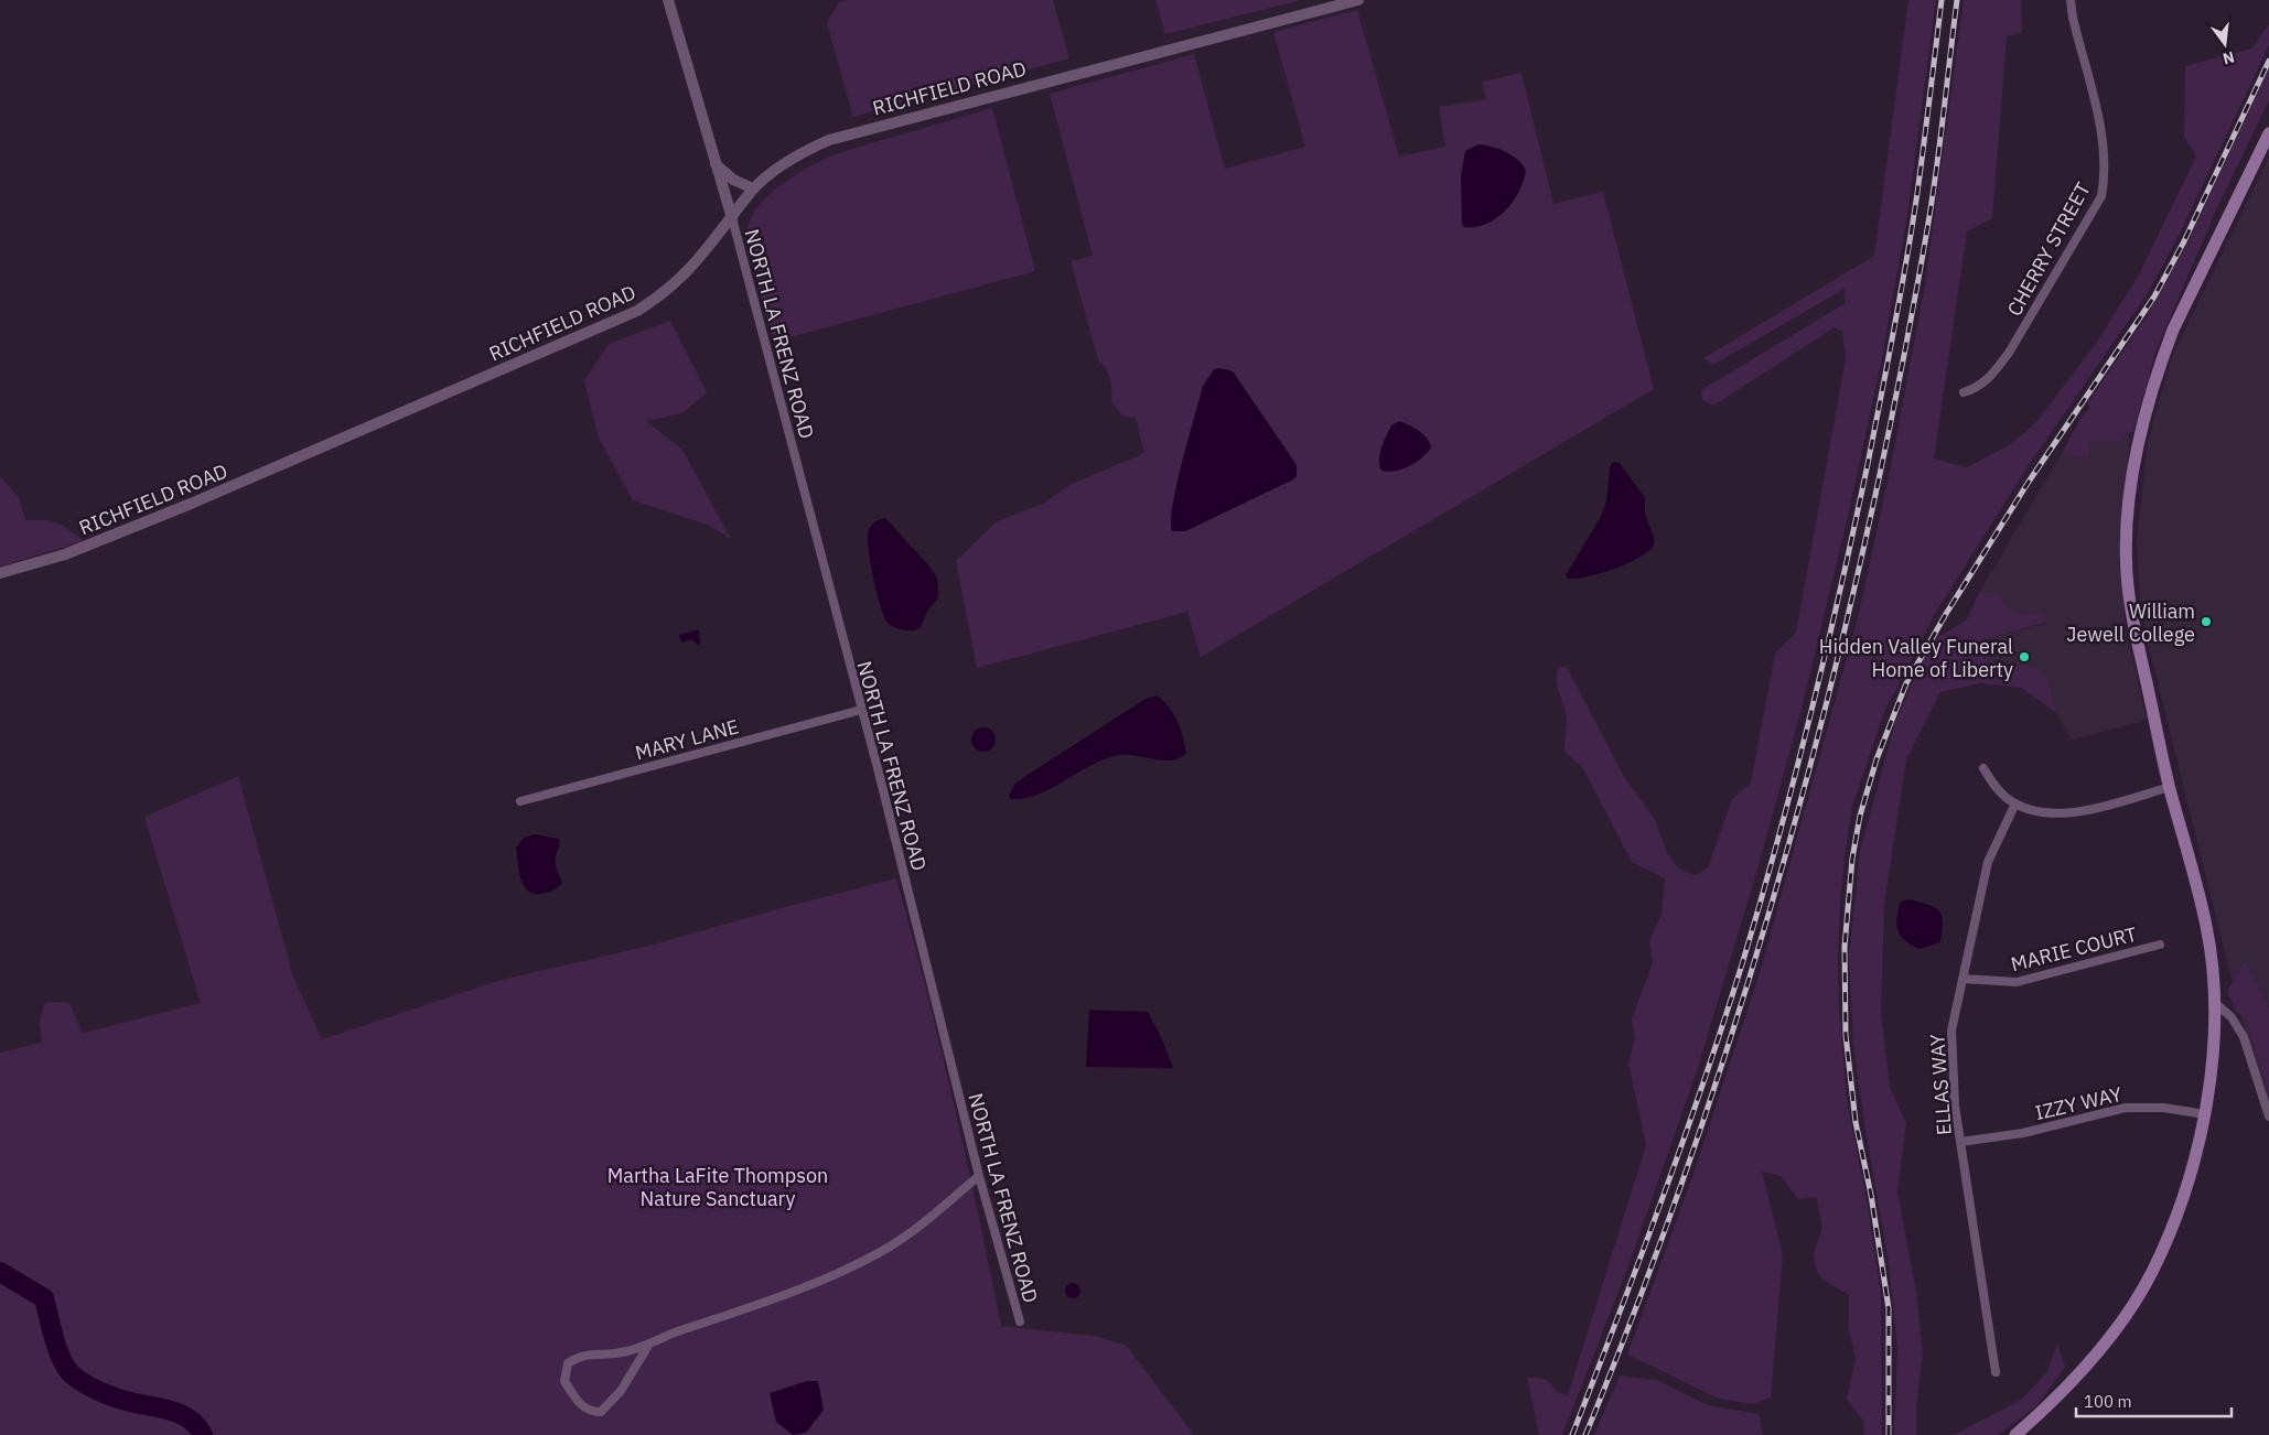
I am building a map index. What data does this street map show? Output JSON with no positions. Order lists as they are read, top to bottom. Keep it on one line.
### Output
{"streets":{"street":["RICHFIELD ROAD","CHERRY STREET","NORTH LA FRENZ ROAD","MARY LANE","MARIE COURT","ELLAS WAY","IZZY WAY"]},"crossings":[["RICHFIELD ROAD","NORTH LA FRENZ ROAD"],["NORTH LA FRENZ ROAD","MARY LANE"],["MARIE COURT","ELLAS WAY"],["ELLAS WAY","IZZY WAY"]],"parks":["Martha LaFite Thompson Nature Sanctuary"],"places":["William Jewell College","Hidden Valley Funeral Home of Liberty"],"scale_bar":"100 m","north":"bottom"}
